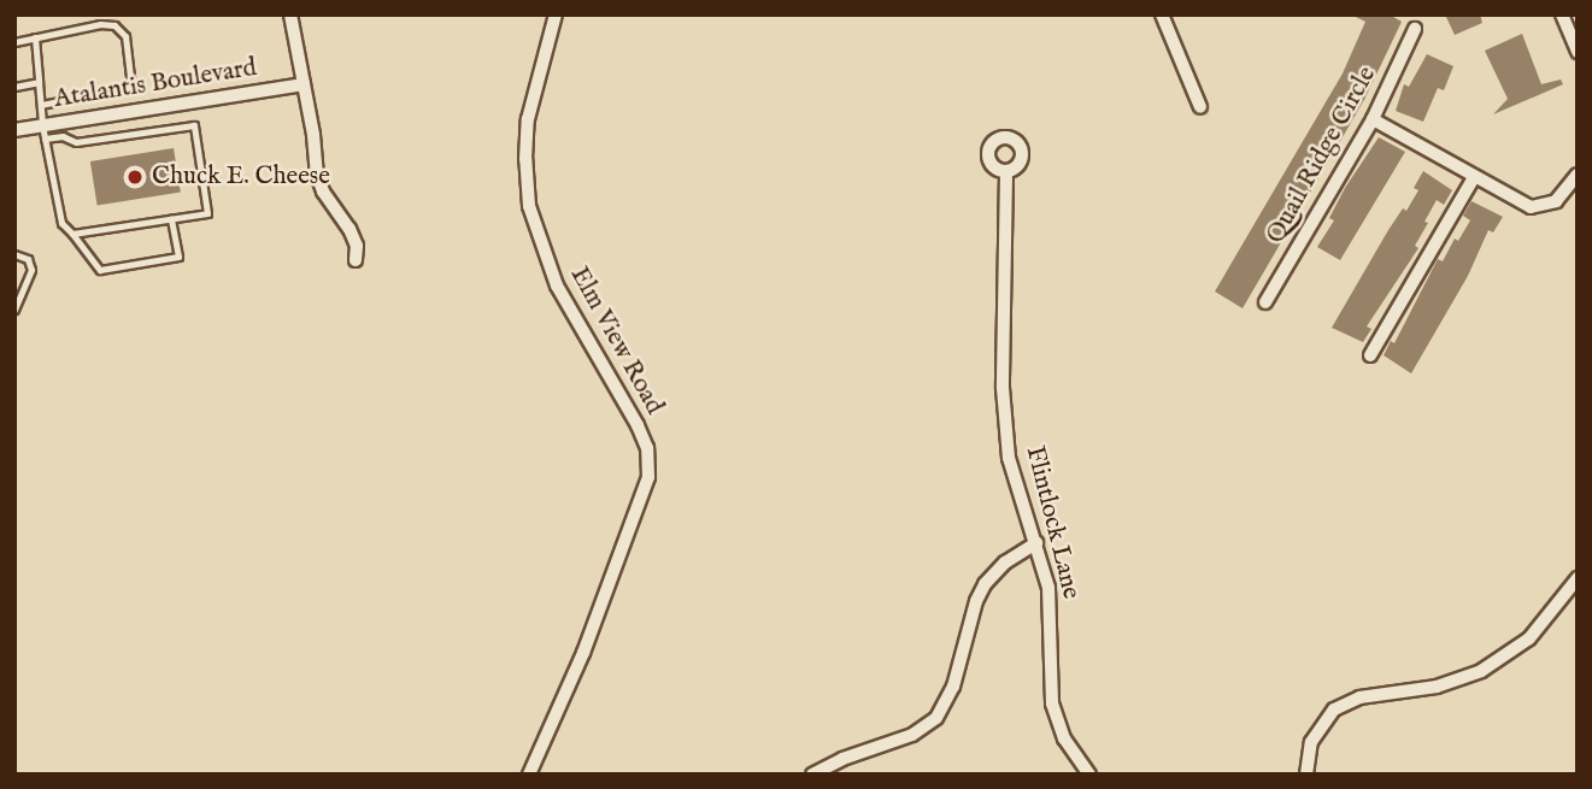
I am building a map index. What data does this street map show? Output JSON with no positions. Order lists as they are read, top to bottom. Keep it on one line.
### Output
{"streets":{"street":["Atalantis Boulevard","Quail Ridge Circle","Elm View Road","Flintlock Lane"]},"places":["Chuck E. Cheese"]}
